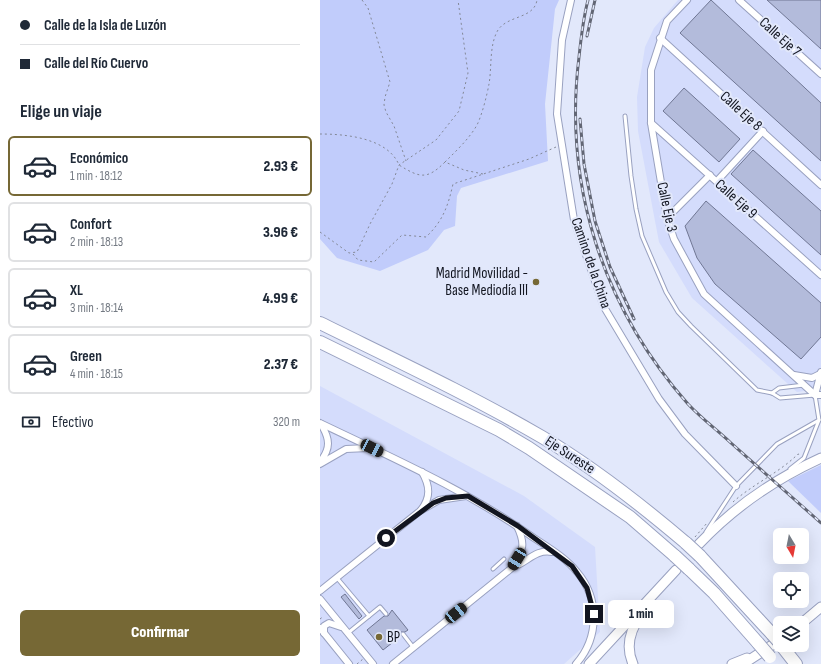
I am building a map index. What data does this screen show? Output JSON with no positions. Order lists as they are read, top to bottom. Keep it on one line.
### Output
{"streets":{"highway":["Eje Sureste"],"street":["Calle Eje 7","Calle Eje 8","Calle Eje 9","Calle Eje 3","Camino de la China"]},"crossings":[["Calle Eje 8","Calle Eje 3"],["Calle Eje 9","Calle Eje 3"]],"places":["Madrid Movilidad - Base Mediodía III","BP"],"north":"bottom","page":{"banner":["Calle de la Isla de Luzón","Calle del Río Cuervo"],"heading":"Elige un viaje","list":[{"name":"Económico","note":"1 min · 18:12","value":"2.93 €"},{"name":"Confort","note":"2 min · 18:13","value":"3.96 €"},{"name":"XL","note":"3 min · 18:14","value":"4.99 €"},{"name":"Green","note":"4 min · 18:15","value":"2.37 €"}],"pay":["Efectivo","320 m"],"bubble":"1 min","buttons":"Confirmar"}}
